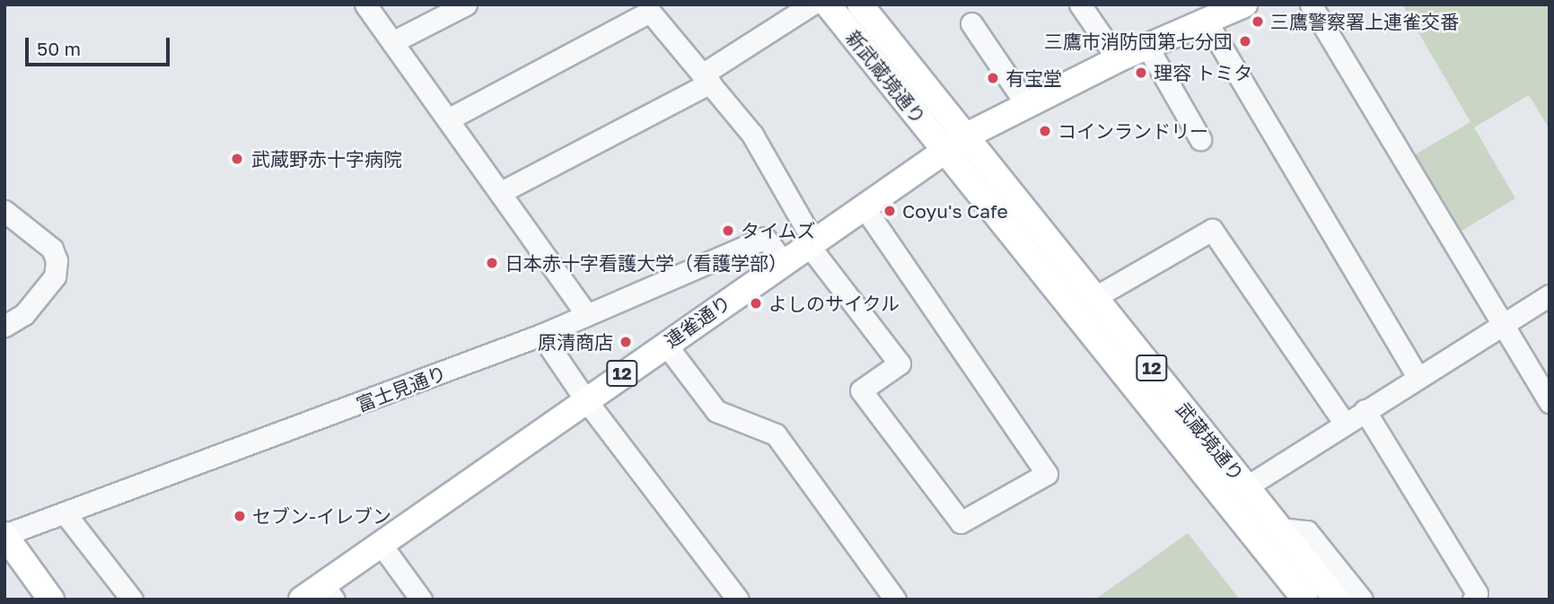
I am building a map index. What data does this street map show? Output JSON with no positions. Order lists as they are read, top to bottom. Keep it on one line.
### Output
{"streets":{"main road":["新武蔵境通り","連雀通り","12","武蔵境通り"],"street":["富士見通り"]},"crossings":[["新武蔵境通り","連雀通り"],["新武蔵境通り","武蔵境通り"],["連雀通り","富士見通り"],["連雀通り","武蔵境通り"]],"places":["三鷹警察署上連雀交番","三鷹市消防団第七分団","理容 トミタ","有宝堂","コインランドリー","武蔵野赤十字病院","Coyu's Cafe","タイムズ","日本赤十字看護大学（看護学部）","よしのサイクル","原清商店","セブン-イレブン"],"scale_bar":"50 m"}
